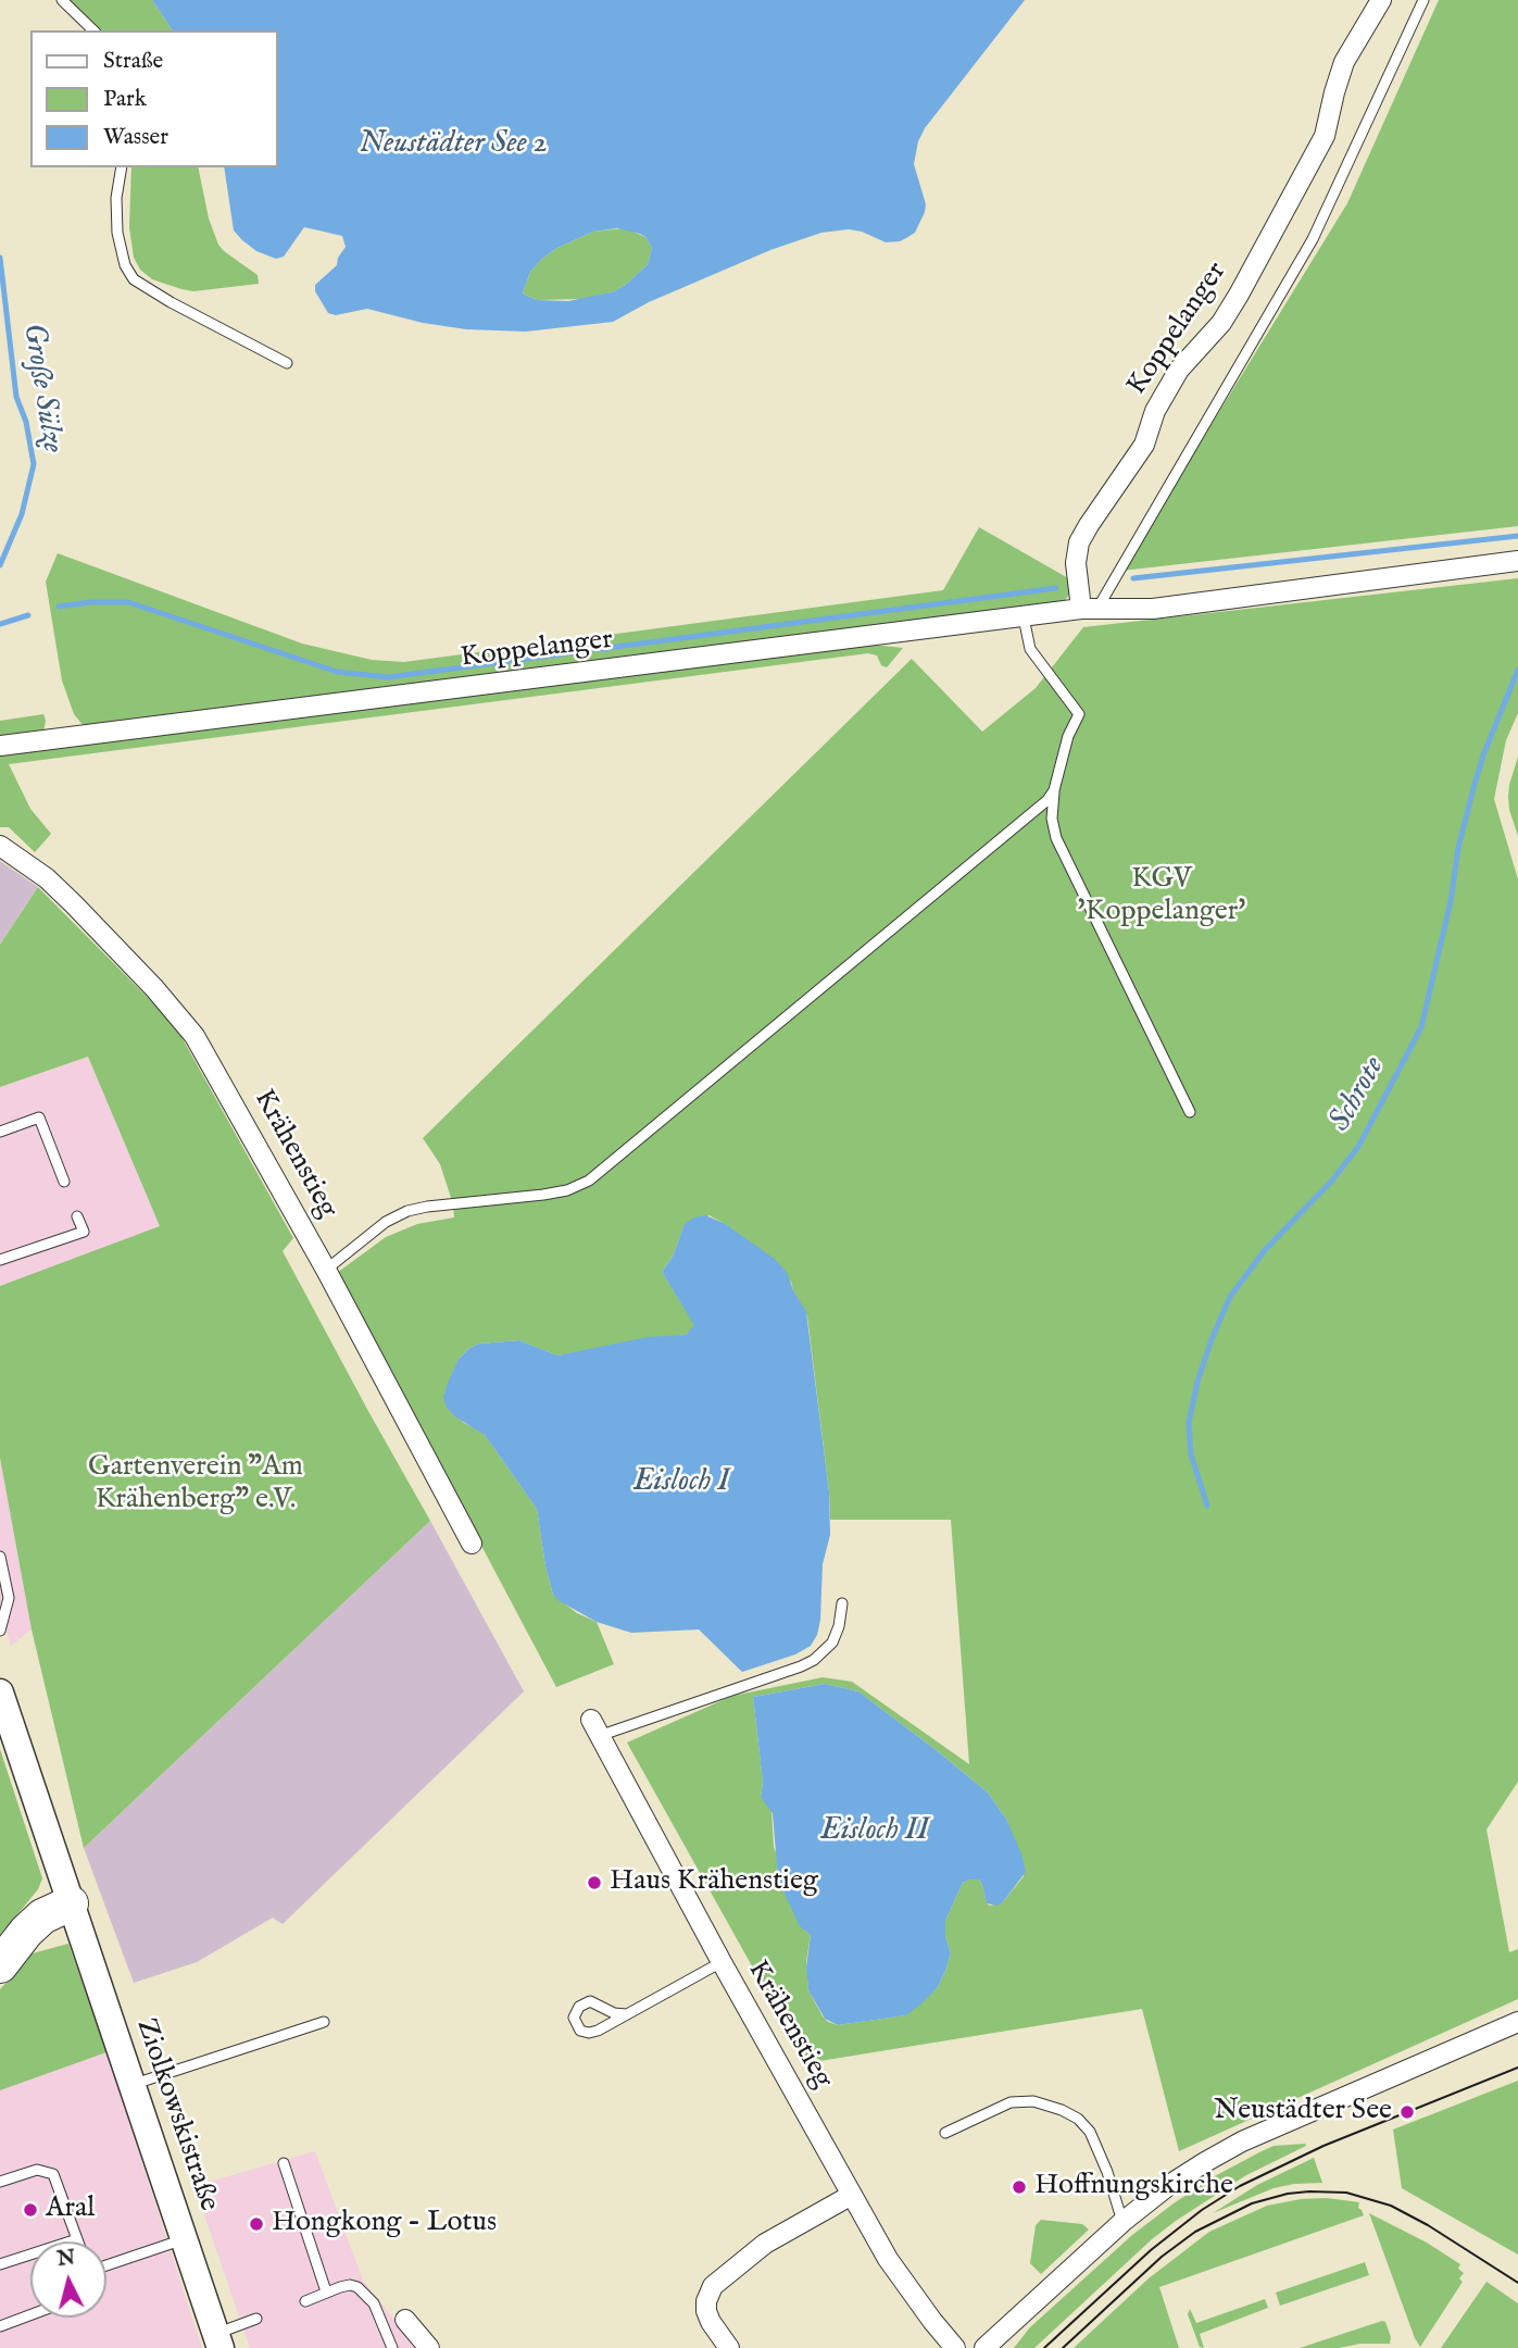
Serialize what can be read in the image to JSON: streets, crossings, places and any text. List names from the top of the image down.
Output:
{
  "streets": {
    "street": ["Koppelanger", "Krähenstieg", "Ziolkowskistraße"]
  },
  "water": [
    "Neustädter See 2",
    "Große Sülze",
    "Schrote",
    "Eisloch I",
    "Eisloch II"
  ],
  "parks": ["KGV 'Koppelanger'", "Gartenverein \"Am Krähenberg\" e.V."],
  "places": [
    "Haus Krähenstieg",
    "Neustädter See",
    "Hoffnungskirche",
    "Aral",
    "Hongkong - Lotus"
  ],
  "legend": ["Straße", "Park", "Wasser"],
  "north": "top"
}
